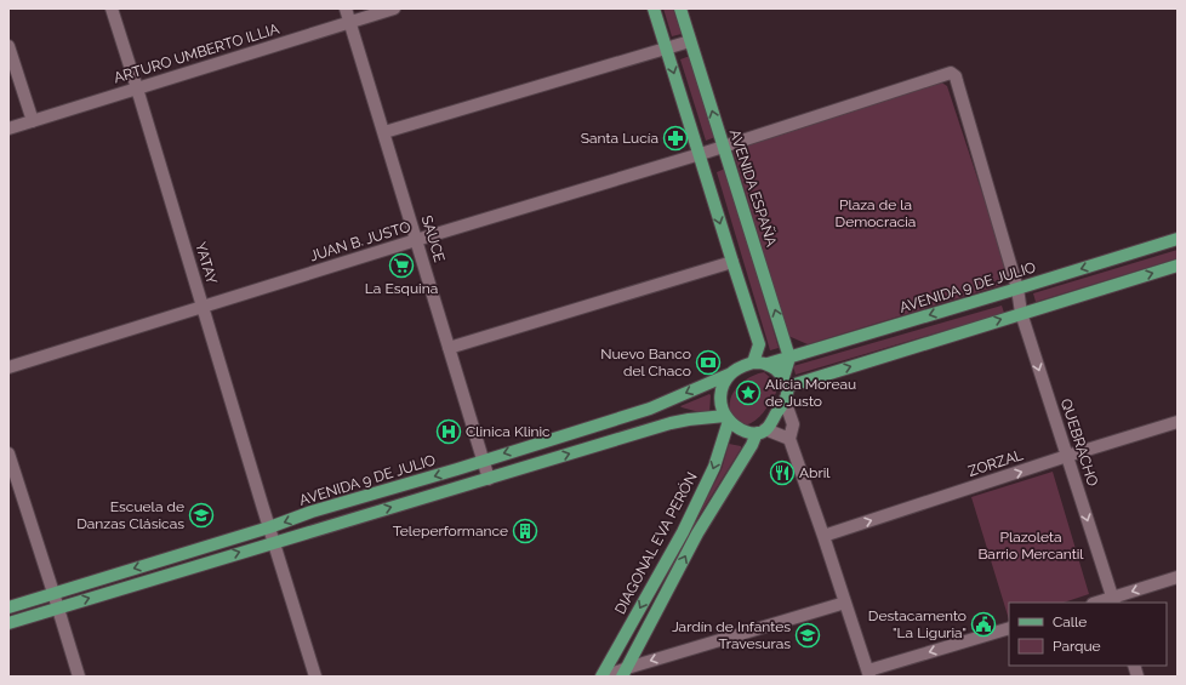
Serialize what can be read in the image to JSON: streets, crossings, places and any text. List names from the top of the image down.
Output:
{
  "streets": {
    "main road": ["AVENIDA ESPAÑA", "AVENIDA 9 DE JULIO", "DIAGONAL EVA PERÓN"],
    "street": [
      "ARTURO UMBERTO ILLIA",
      "SAUCE",
      "JUAN B. JUSTO",
      "YATAY",
      "QUEBRACHO",
      "ZORZAL"
    ]
  },
  "crossings": [
    ["ARTURO UMBERTO ILLIA", "SAUCE"],
    ["ARTURO UMBERTO ILLIA", "YATAY"],
    ["AVENIDA ESPAÑA", "JUAN B. JUSTO"],
    ["AVENIDA ESPAÑA", "AVENIDA 9 DE JULIO"],
    ["SAUCE", "JUAN B. JUSTO"],
    ["SAUCE", "AVENIDA 9 DE JULIO"],
    ["JUAN B. JUSTO", "YATAY"],
    ["JUAN B. JUSTO", "AVENIDA 9 DE JULIO"],
    ["JUAN B. JUSTO", "QUEBRACHO"],
    ["YATAY", "AVENIDA 9 DE JULIO"],
    ["AVENIDA 9 DE JULIO", "QUEBRACHO"],
    ["AVENIDA 9 DE JULIO", "DIAGONAL EVA PERÓN"],
    ["QUEBRACHO", "ZORZAL"]
  ],
  "one_way": ["QUEBRACHO", "ZORZAL"],
  "parks": ["Plaza de la Democracia", "Plazoleta Barrio Mercantil"],
  "places": {
    "pharmacy": ["Santa Lucía"],
    "supermarket": ["La Esquina"],
    "bank": ["Nuevo Banco del Chaco"],
    "place": ["Alicia Moreau de Justo"],
    "hospital": ["Clinica Klinic"],
    "restaurant": ["Abril"],
    "school or university": ["Escuela de Danzas Clásicas", "Jardín de Infantes Travesuras"],
    "building": ["Teleperformance"],
    "public building": ["Destacamento \"La Liguria\""]
  },
  "legend": ["Calle", "Parque"]
}
